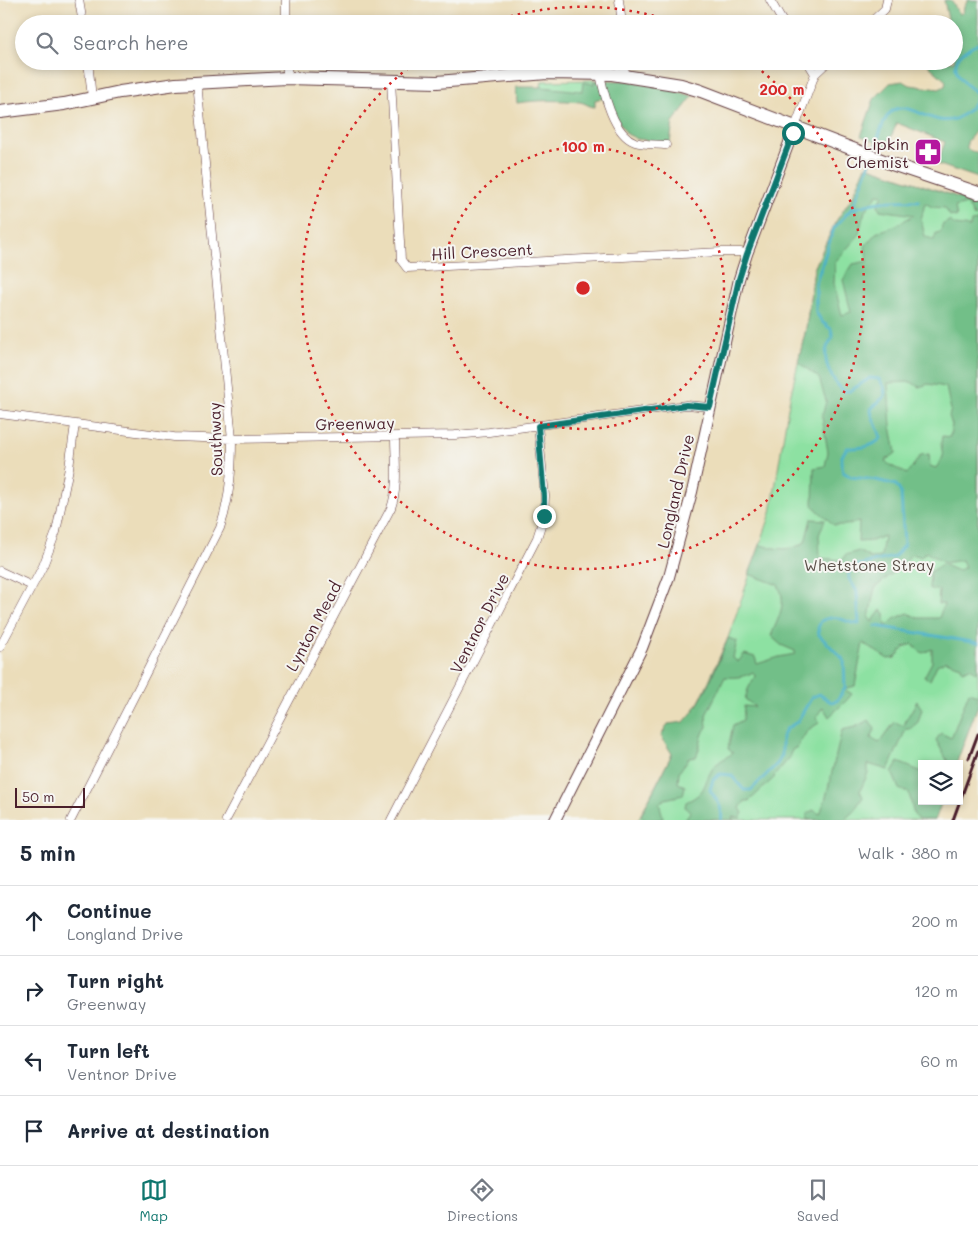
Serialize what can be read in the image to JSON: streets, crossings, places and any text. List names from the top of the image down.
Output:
{
  "streets": {
    "street": [
      "Hill Crescent",
      "Greenway",
      "Southway",
      "Longland Drive",
      "Ventnor Drive",
      "Lynton Mead"
    ]
  },
  "crossings": [
    ["Hill Crescent", "Longland Drive"],
    ["Greenway", "Southway"],
    ["Greenway", "Longland Drive"],
    ["Greenway", "Ventnor Drive"],
    ["Greenway", "Lynton Mead"]
  ],
  "parks": ["Whetstone Stray"],
  "places": {
    "pharmacy": ["Lipkin Chemist"]
  },
  "scale_bar": "50 m",
  "page": {
    "search": "Search here",
    "scale": "50 m",
    "heading": ["5 min", "Walk · 380 m"],
    "list": [
      ["Continue", "Longland Drive", "200 m"],
      ["Turn right", "Greenway", "120 m"],
      ["Turn left", "Ventnor Drive", "60 m"],
      "Arrive at destination"
    ],
    "nav": ["Map", "Directions", "Saved"]
  },
  "rings": ["200 m", "100 m"]
}
